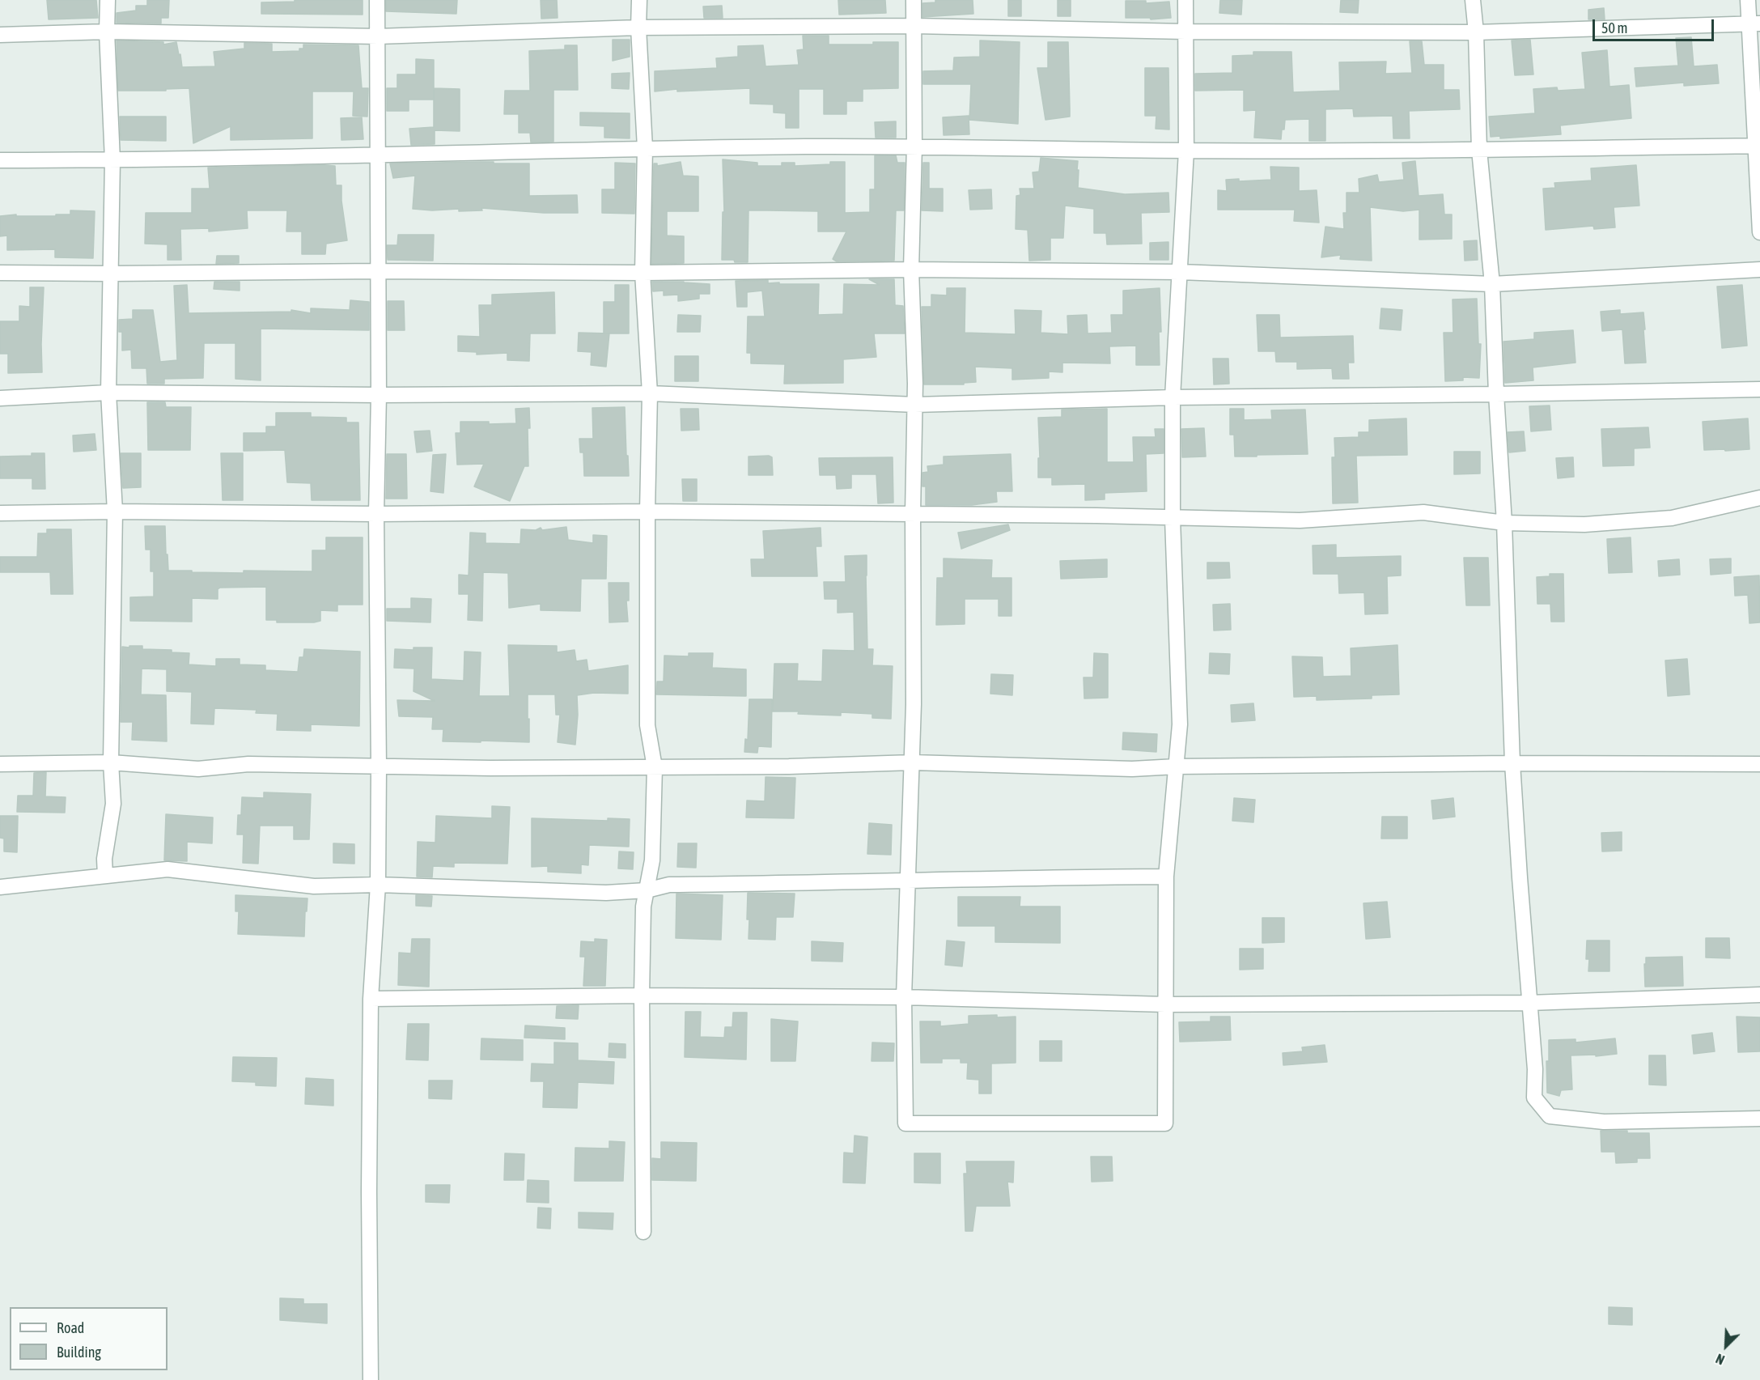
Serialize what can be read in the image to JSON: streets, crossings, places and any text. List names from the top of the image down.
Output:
{
  "legend": ["Road", "Building"],
  "scale_bar": "50 m",
  "north": "bottom left"
}
